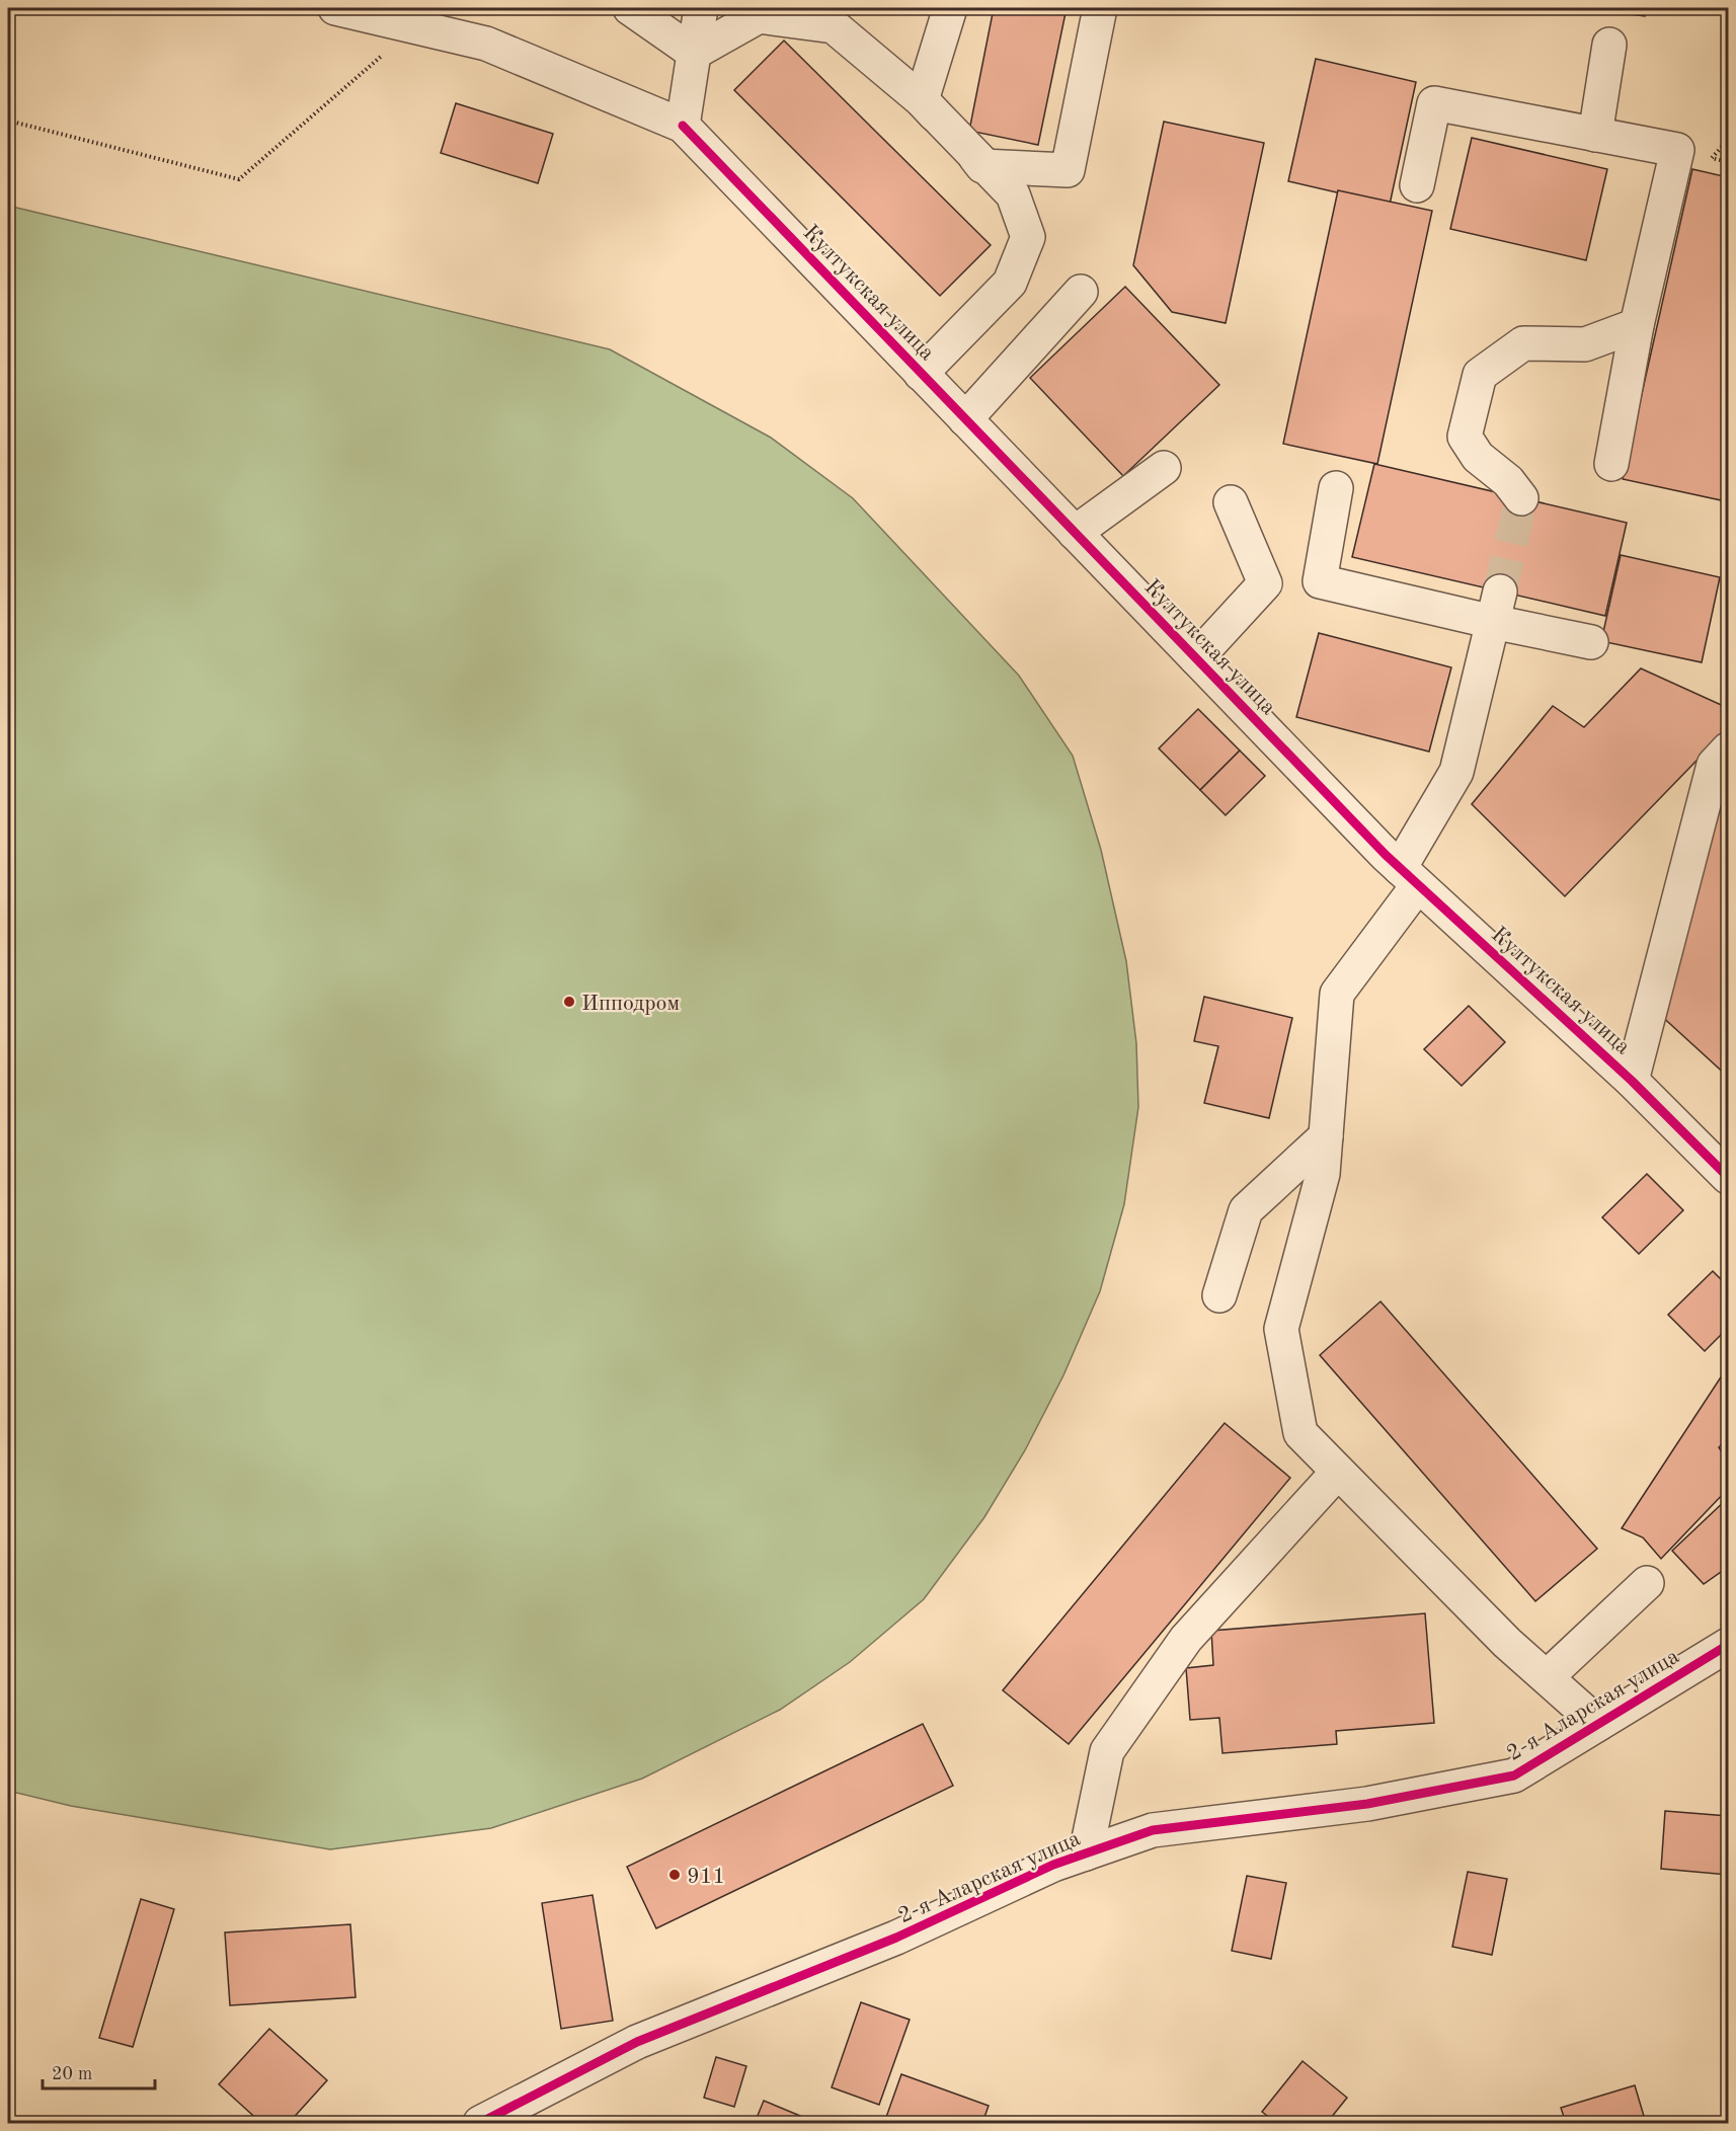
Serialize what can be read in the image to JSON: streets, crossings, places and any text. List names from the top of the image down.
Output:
{
  "streets": {
    "street": ["Култукская улица", "2-я Аларская улица"]
  },
  "places": ["Ипподром", "911"],
  "scale_bar": "20 m"
}
